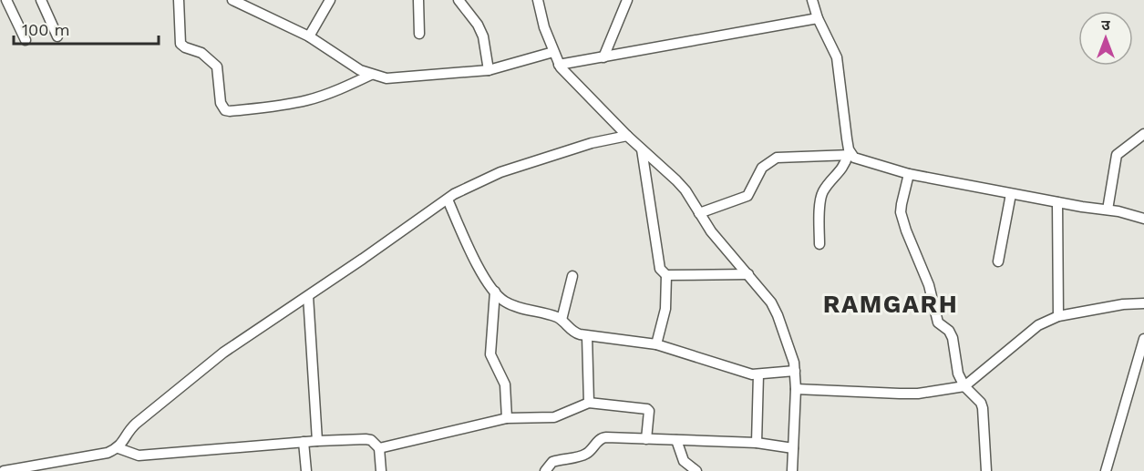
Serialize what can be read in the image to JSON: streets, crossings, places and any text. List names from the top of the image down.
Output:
{
  "districts": ["RAMGARH"],
  "scale_bar": "100 m",
  "north": "top"
}
